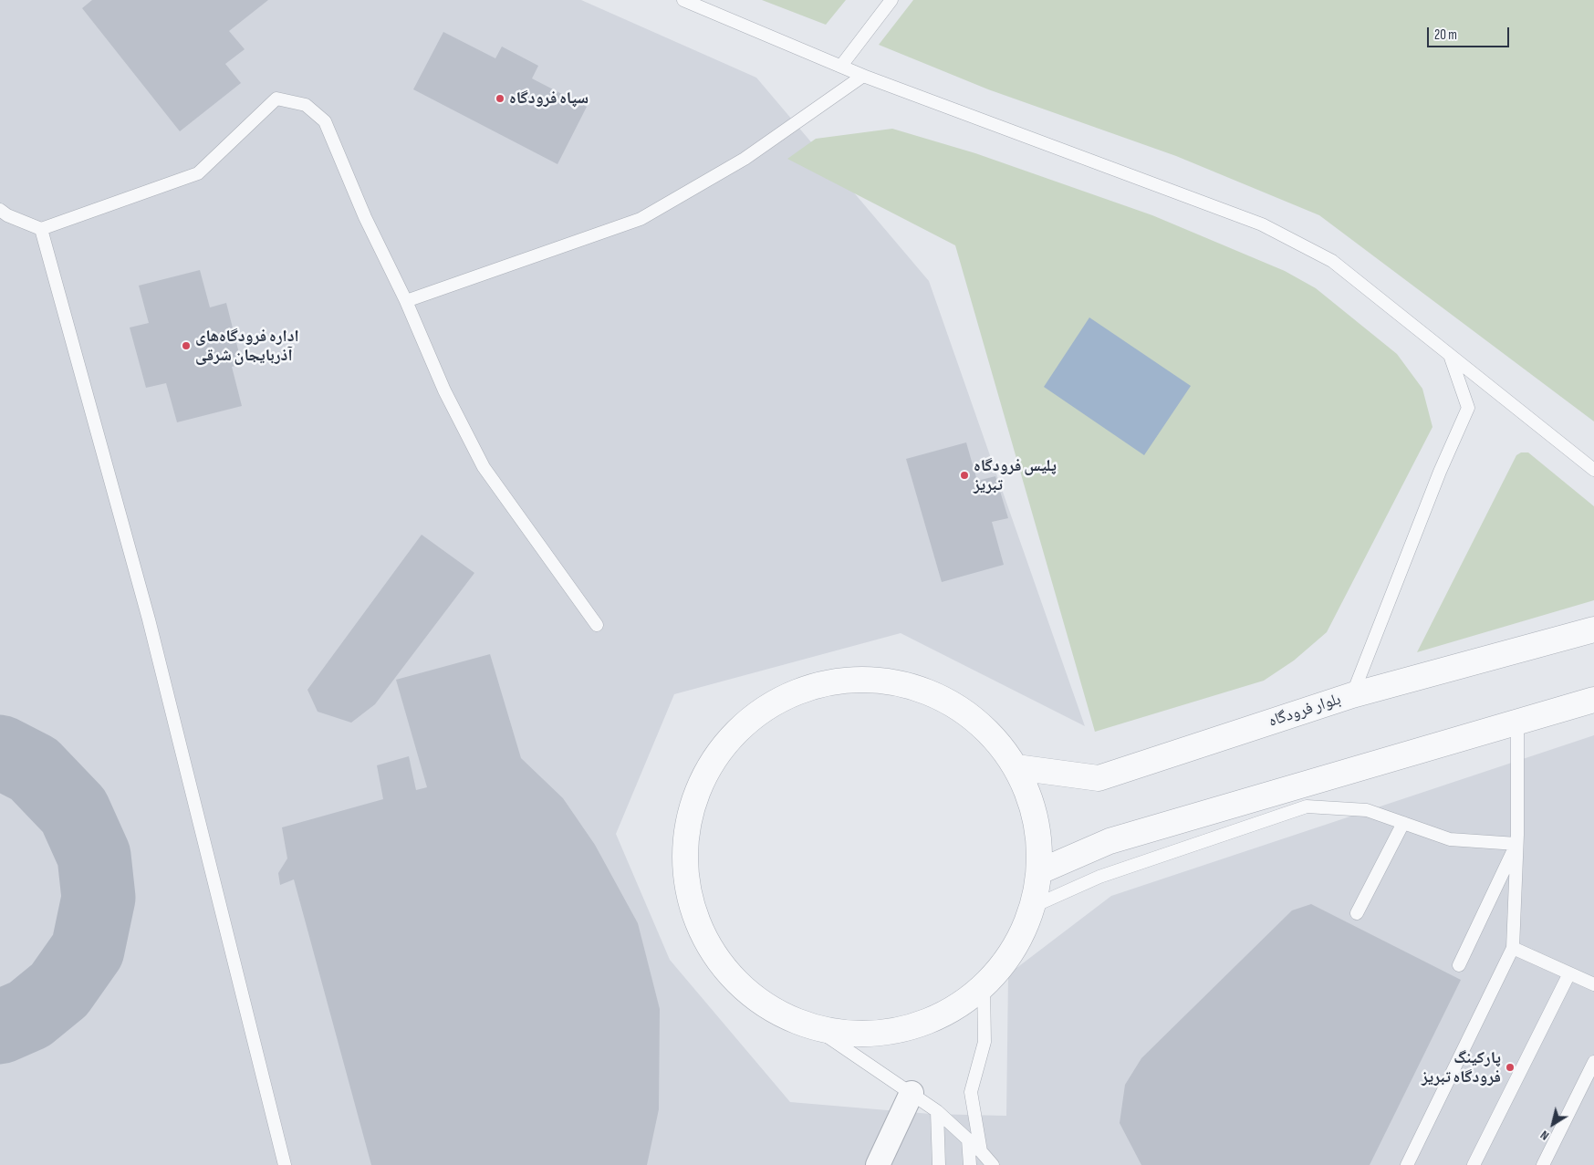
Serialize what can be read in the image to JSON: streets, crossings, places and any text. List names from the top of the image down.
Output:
{
  "streets": {
    "street": ["بلوار فرودگاه"]
  },
  "places": [
    "سپاه فرودگاه",
    "اداره فرودگاه‌های آذربایجان شرقی",
    "پلیس فرودگاه تبریز",
    "پارکینگ فرودگاه تبریز"
  ],
  "scale_bar": "20 m",
  "north": "bottom left"
}
